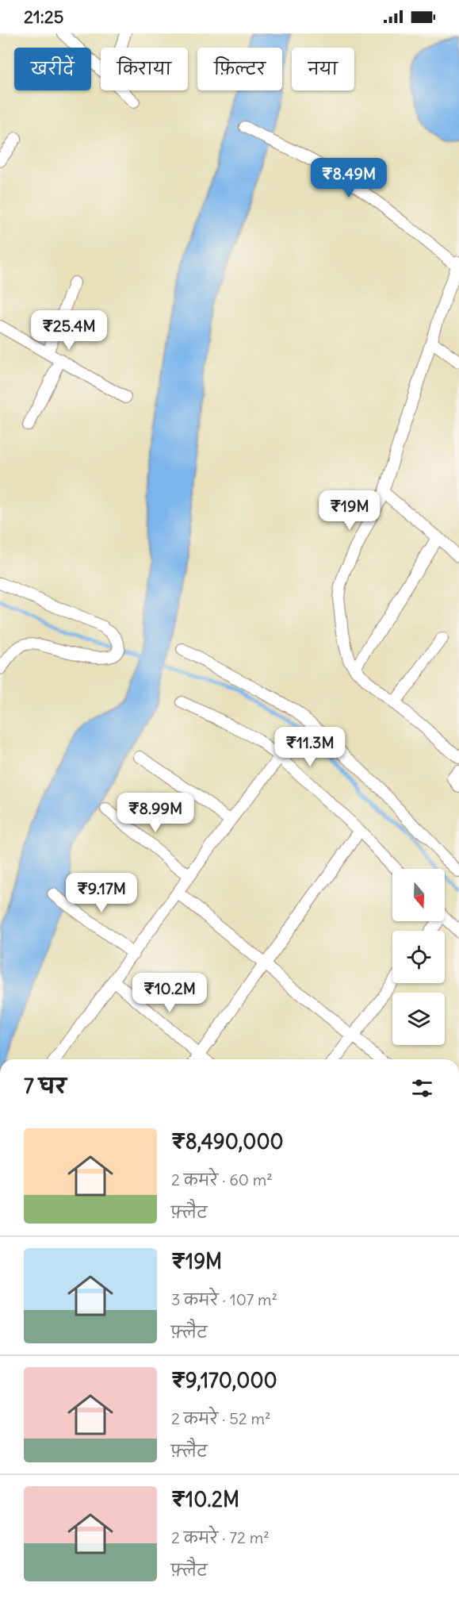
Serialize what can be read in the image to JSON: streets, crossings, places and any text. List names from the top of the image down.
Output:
{
  "north": "bottom",
  "page": {
    "status": "21:25",
    "chip": [
      "खरीदें",
      "किराया",
      "फ़िल्टर",
      "नया"
    ],
    "price": [
      "₹8.49M",
      "₹25.4M",
      "₹19M",
      "₹11.3M",
      "₹8.99M",
      "₹9.17M",
      "₹10.2M"
    ],
    "heading": "7 घर",
    "list": [
      {
        "name": "₹8,490,000",
        "note": "2 कमरे · 60 m² · फ़्लैट"
      },
      {
        "name": "₹19M",
        "note": "3 कमरे · 107 m² · फ़्लैट"
      },
      {
        "name": "₹9,170,000",
        "note": "2 कमरे · 52 m² · फ़्लैट"
      },
      {
        "name": "₹10.2M",
        "note": "2 कमरे · 72 m² · फ़्लैट"
      }
    ]
  }
}
